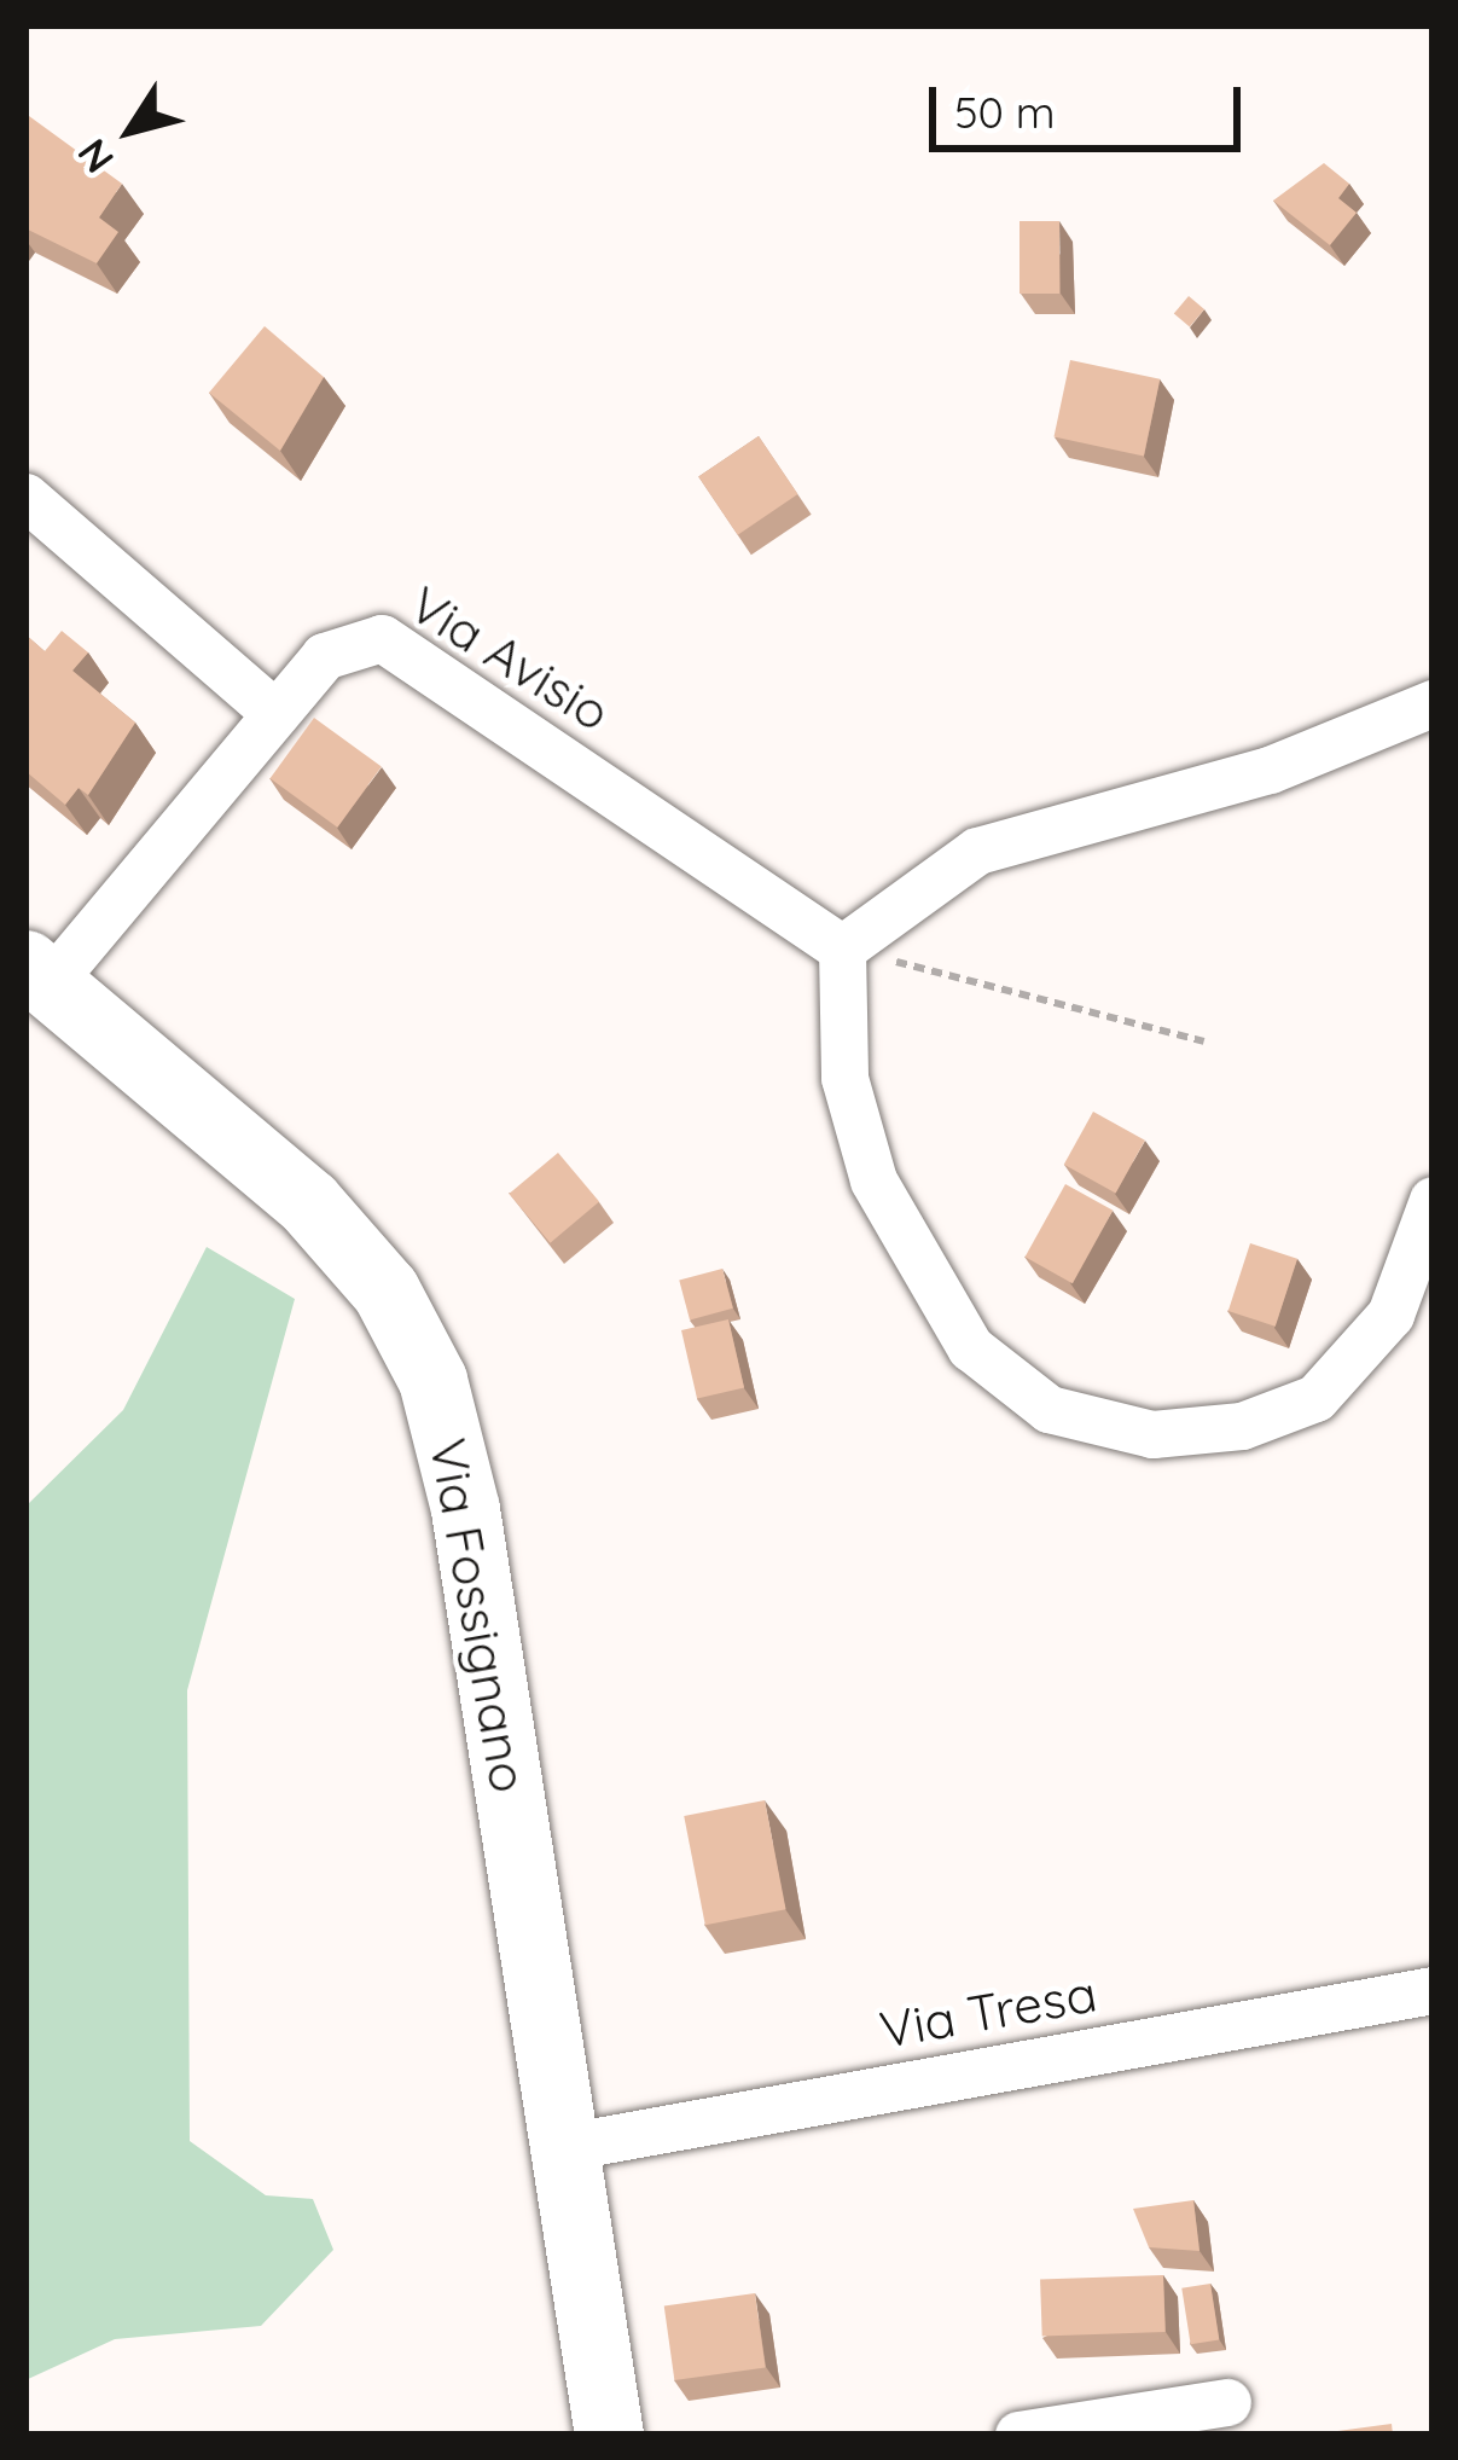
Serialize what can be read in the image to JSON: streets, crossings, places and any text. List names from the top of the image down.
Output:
{
  "streets": {
    "street": ["Via Avisio", "Via Fossignano", "Via Tresa"]
  },
  "crossings": [
    ["Via Avisio", "Via Fossignano"],
    ["Via Fossignano", "Via Tresa"]
  ],
  "scale_bar": "50 m",
  "north": "bottom left"
}
